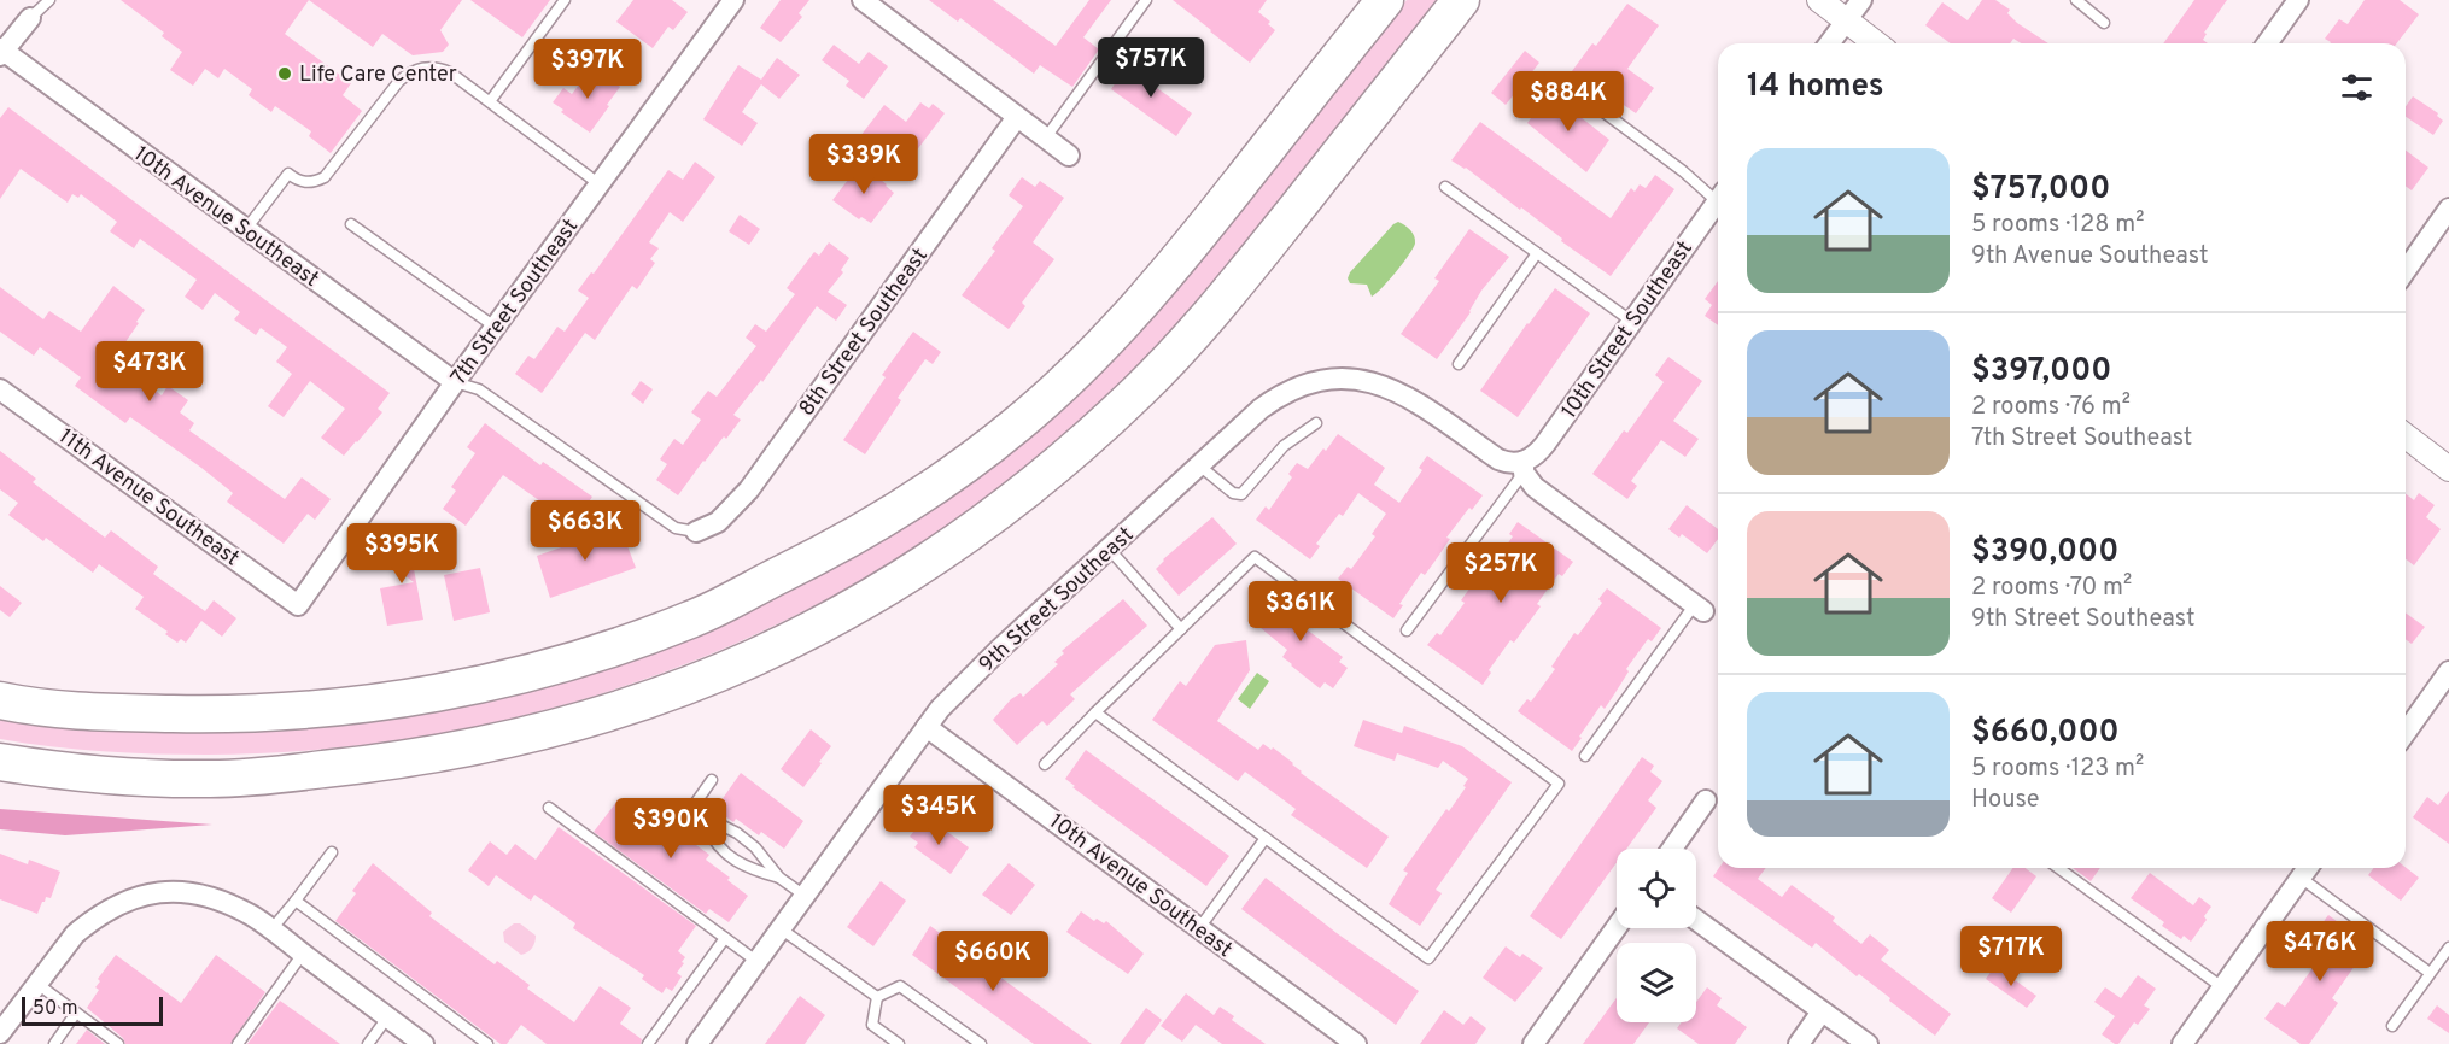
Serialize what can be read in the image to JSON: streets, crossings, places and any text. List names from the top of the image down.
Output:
{
  "streets": {
    "street": [
      "10th Avenue Southeast",
      "7th Street Southeast",
      "10th Street Southeast",
      "8th Street Southeast",
      "11th Avenue Southeast",
      "9th Street Southeast"
    ]
  },
  "crossings": [
    ["10th Avenue Southeast", "7th Street Southeast"],
    ["10th Avenue Southeast", "9th Street Southeast"],
    ["7th Street Southeast", "11th Avenue Southeast"],
    ["10th Street Southeast", "9th Street Southeast"]
  ],
  "places": ["Life Care Center"],
  "scale_bar": "50 m",
  "page": {
    "price": [
      "$757K",
      "$397K",
      "$884K",
      "$339K",
      "$473K",
      "$663K",
      "$395K",
      "$257K",
      "$361K",
      "$345K",
      "$390K",
      "$476K",
      "$717K",
      "$660K"
    ],
    "heading": "14 homes",
    "list": [
      {
        "name": "$757,000",
        "note": "5 rooms · 128 m² · 9th Avenue Southeast"
      },
      {
        "name": "$397,000",
        "note": "2 rooms · 76 m² · 7th Street Southeast"
      },
      {
        "name": "$390,000",
        "note": "2 rooms · 70 m² · 9th Street Southeast"
      },
      {
        "name": "$660,000",
        "note": "5 rooms · 123 m² · House"
      }
    ],
    "scale": "50 m"
  }
}
